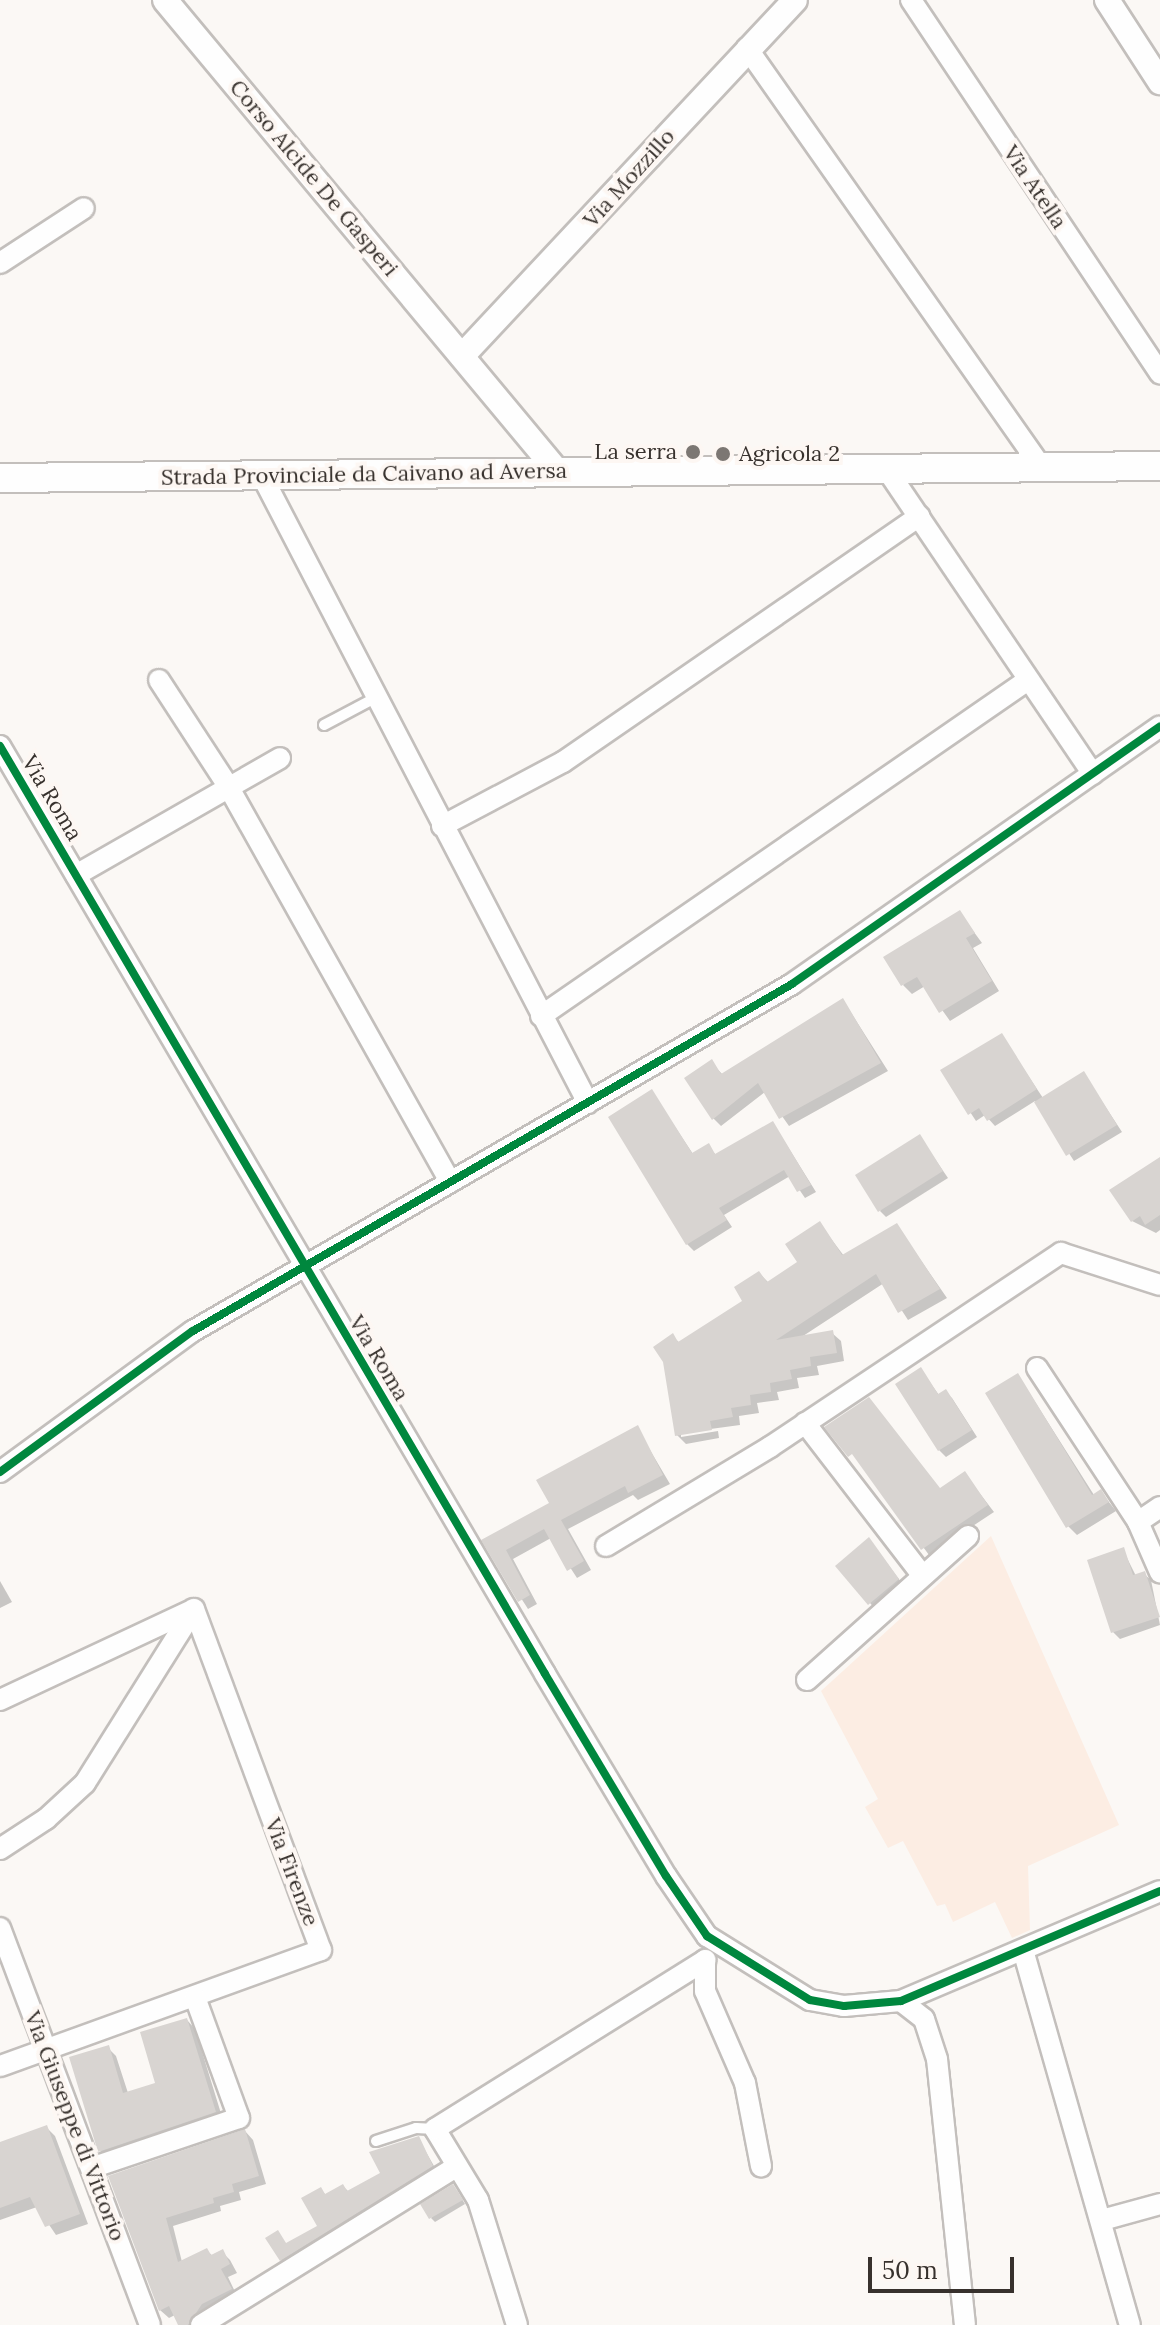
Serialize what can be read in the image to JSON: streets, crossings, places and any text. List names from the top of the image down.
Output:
{
  "streets": {
    "main road": ["Strada Provinciale da Caivano ad Aversa"],
    "street": [
      "Corso Alcide De Gasperi",
      "Via Mozzillo",
      "Via Atella",
      "Via Roma",
      "Via Firenze",
      "Via Giuseppe di Vittorio"
    ]
  },
  "crossings": [
    ["Corso Alcide De Gasperi", "Via Mozzillo"],
    ["Corso Alcide De Gasperi", "Strada Provinciale da Caivano ad Aversa"],
    ["Via Firenze", "Via Giuseppe di Vittorio"]
  ],
  "places": ["La serra", "Agricola 2"],
  "scale_bar": "50 m"
}
